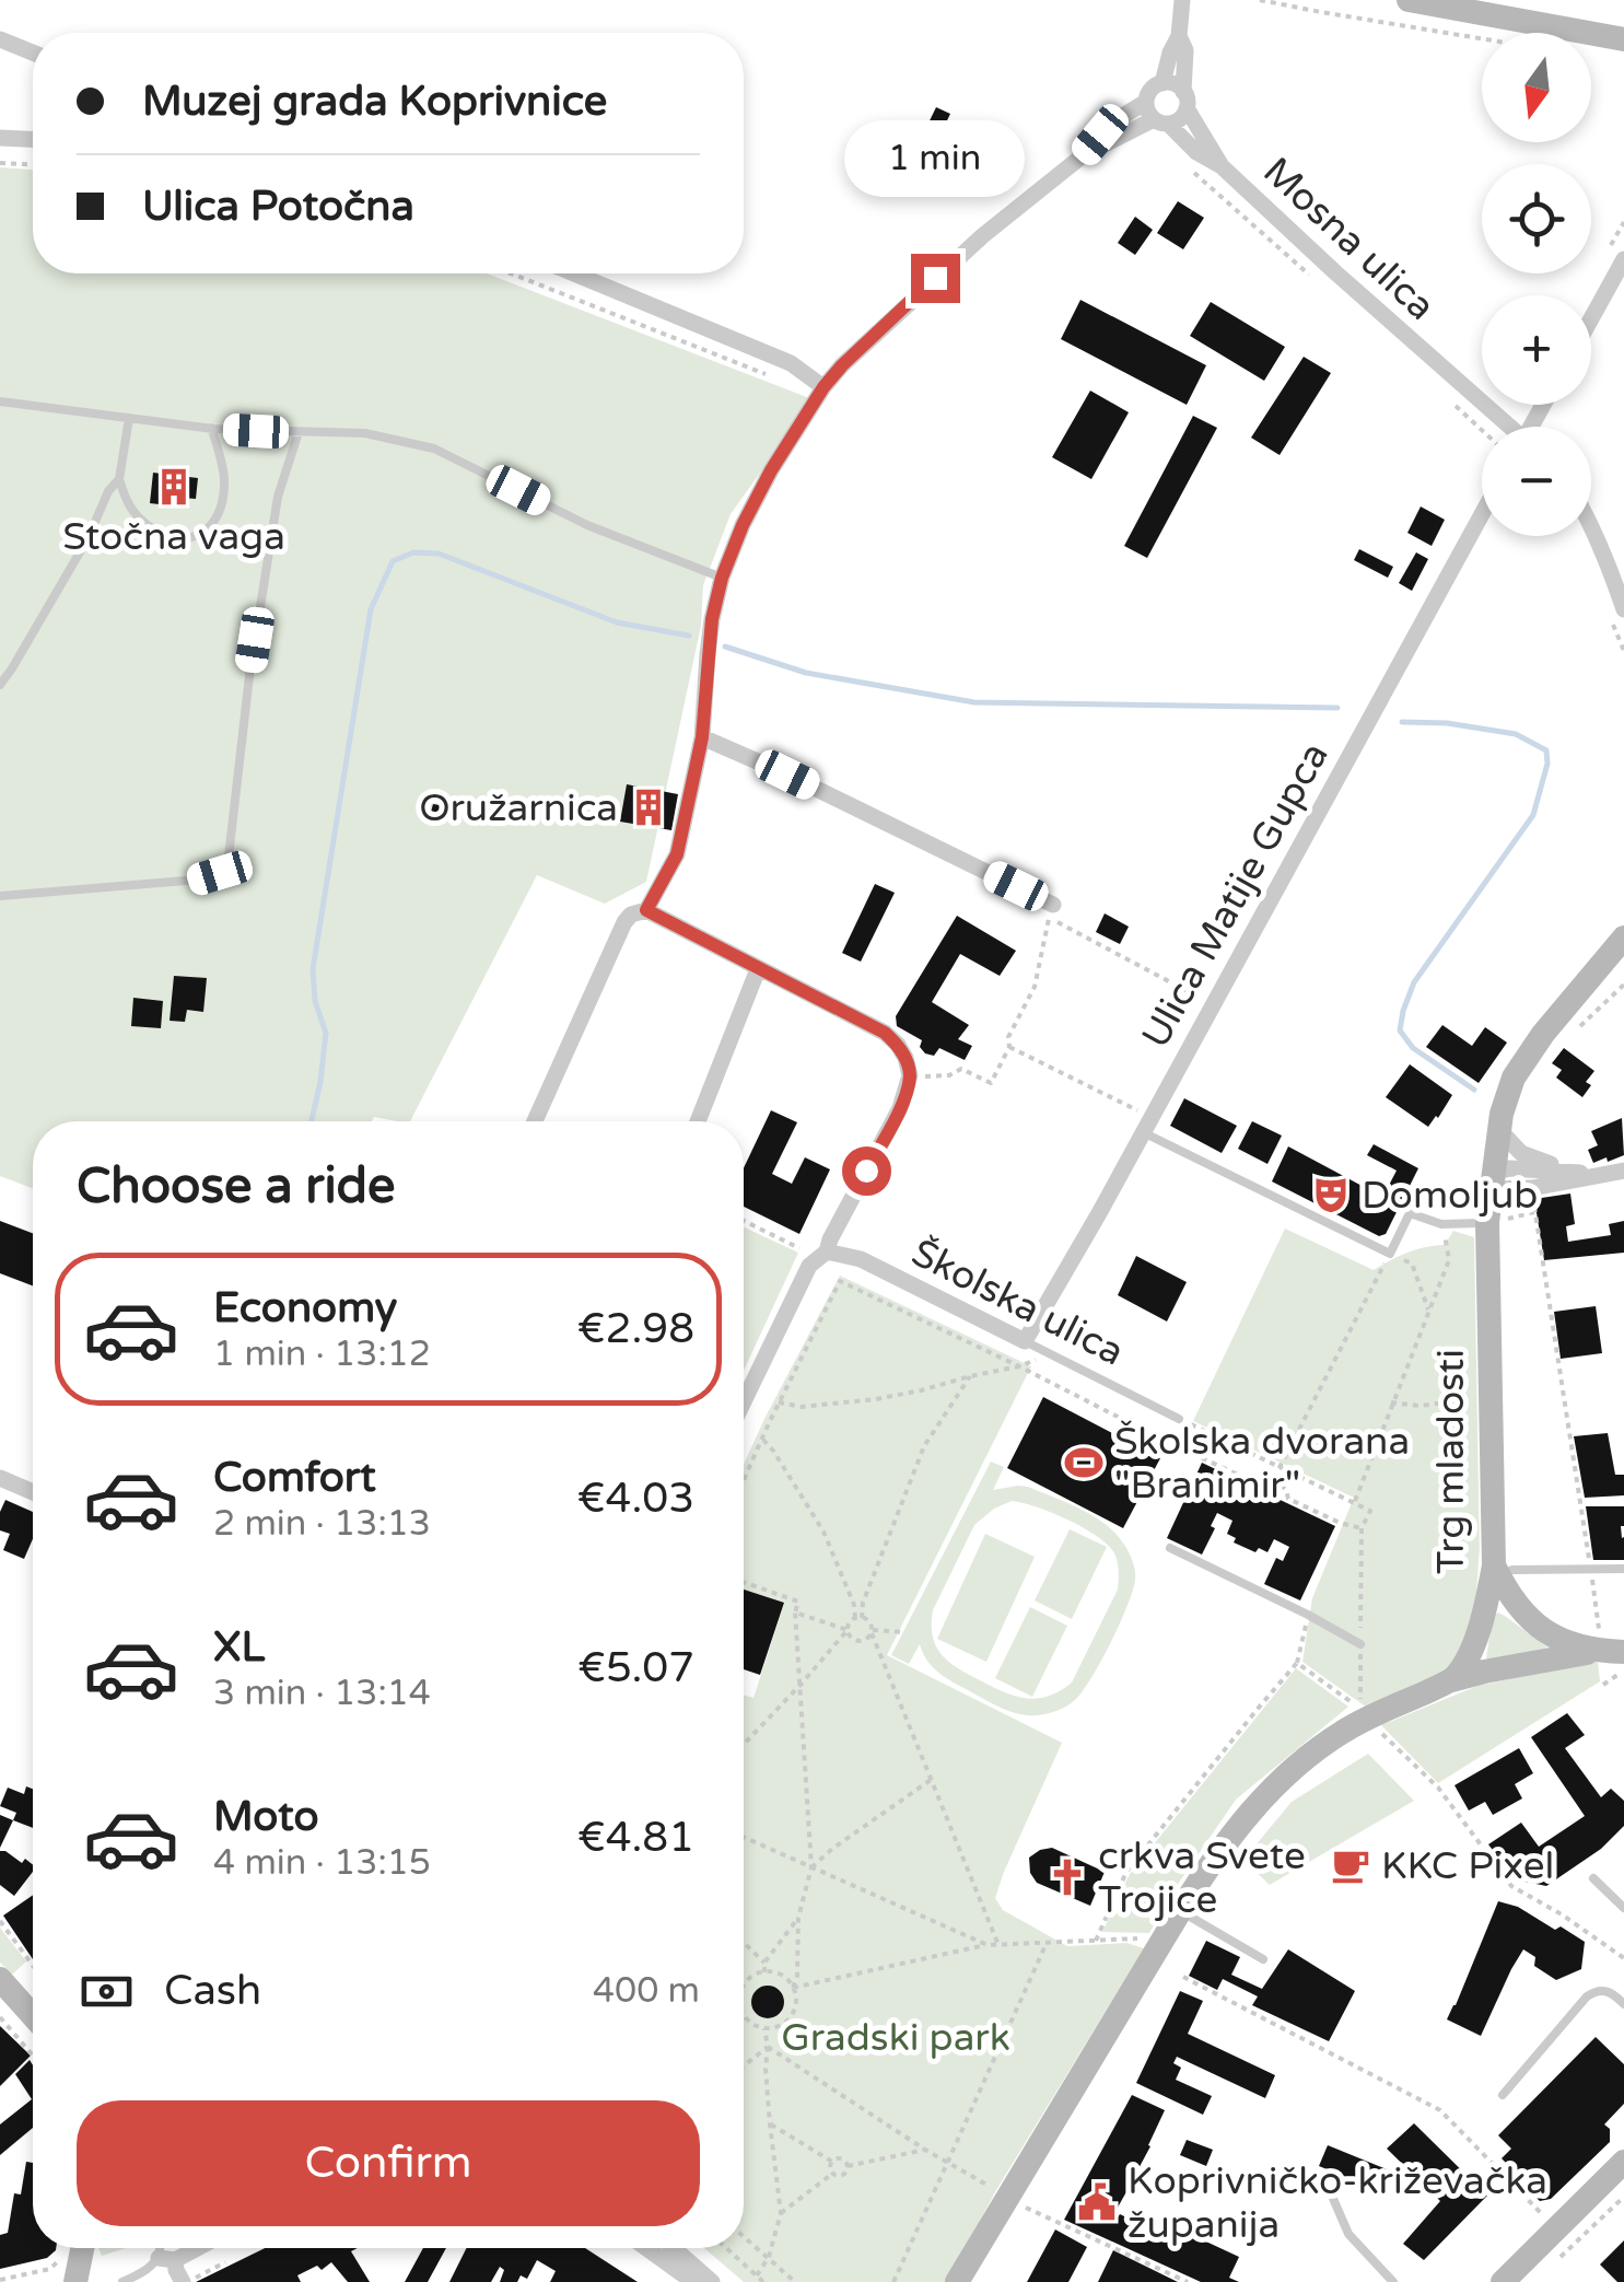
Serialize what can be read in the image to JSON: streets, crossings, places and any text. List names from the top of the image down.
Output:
{
  "streets": {
    "main road": ["Trg mladosti"],
    "street": ["Mosna ulica", "Ulica Matije Gupca", "Školska ulica"]
  },
  "crossings": [
    ["Ulica Matije Gupca", "Školska ulica"]
  ],
  "parks": ["Gradski park"],
  "places": {
    "building": ["Stočna vaga", "Oružarnica"],
    "theatre": ["Domoljub"],
    "sports": ["Školska dvorana \"Branimir\""],
    "cafe": ["KKC Pixel"],
    "church": ["crkva Svete Trojice"],
    "public building": ["Koprivničko-križevačka županija"]
  },
  "north": "bottom",
  "page": {
    "map_buttons": ["+", "−"],
    "banner": ["Muzej grada Koprivnice", "Ulica Potočna"],
    "bubble": "1 min",
    "heading": "Choose a ride",
    "list": [
      {
        "name": "Economy",
        "note": "1 min · 13:12",
        "value": "€2.98"
      },
      {
        "name": "Comfort",
        "note": "2 min · 13:13",
        "value": "€4.03"
      },
      {
        "name": "XL",
        "note": "3 min · 13:14",
        "value": "€5.07"
      },
      {
        "name": "Moto",
        "note": "4 min · 13:15",
        "value": "€4.81"
      }
    ],
    "pay": ["Cash", "400 m"],
    "buttons": "Confirm"
  }
}
